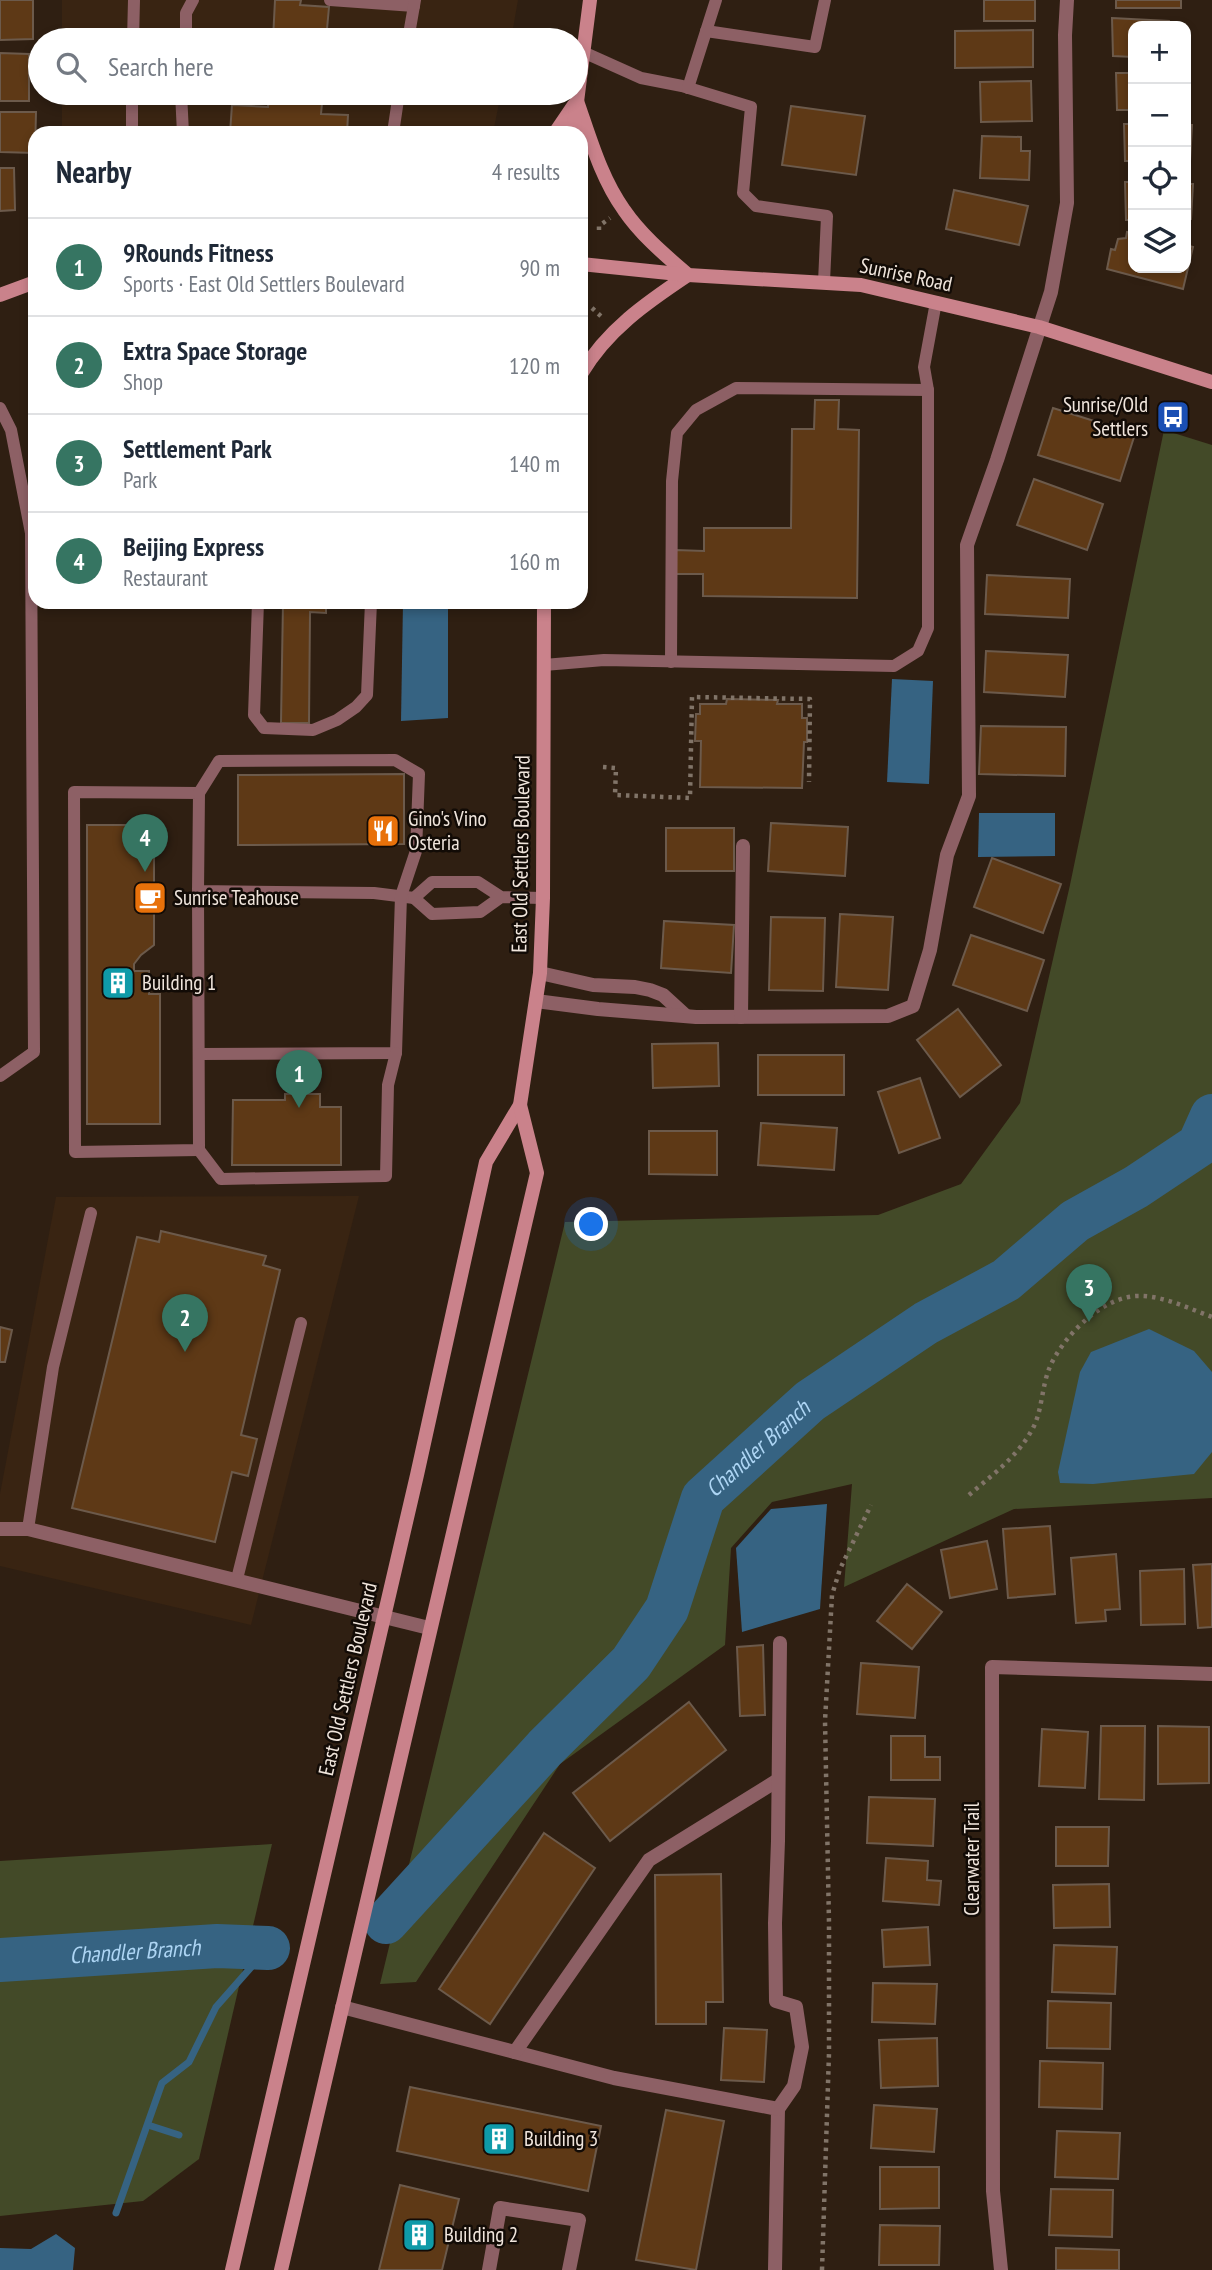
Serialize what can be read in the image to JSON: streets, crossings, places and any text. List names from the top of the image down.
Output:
{
  "streets": {
    "main road": ["Sunrise Road", "East Old Settlers Boulevard"],
    "street": ["Clearwater Trail"]
  },
  "water": ["Chandler Branch"],
  "places": {
    "bus stop": ["Sunrise/Old Settlers"],
    "restaurant": ["Gino's Vino Osteria"],
    "cafe": ["Sunrise Teahouse"],
    "building": ["Building 1", "Building 3", "Building 2"]
  },
  "page": {
    "map_buttons": ["+", "−"],
    "search": "Search here",
    "heading": ["Nearby", "4 results"],
    "list": [
      {
        "mark": "1",
        "name": "9Rounds Fitness",
        "note": "Sports · East Old Settlers Boulevard",
        "value": "90 m"
      },
      {
        "mark": "2",
        "name": "Extra Space Storage",
        "note": "Shop",
        "value": "120 m"
      },
      {
        "mark": "3",
        "name": "Settlement Park",
        "note": "Park",
        "value": "140 m"
      },
      {
        "mark": "4",
        "name": "Beijing Express",
        "note": "Restaurant",
        "value": "160 m"
      }
    ],
    "pins": [
      "4",
      "1",
      "3",
      "2"
    ]
  }
}
